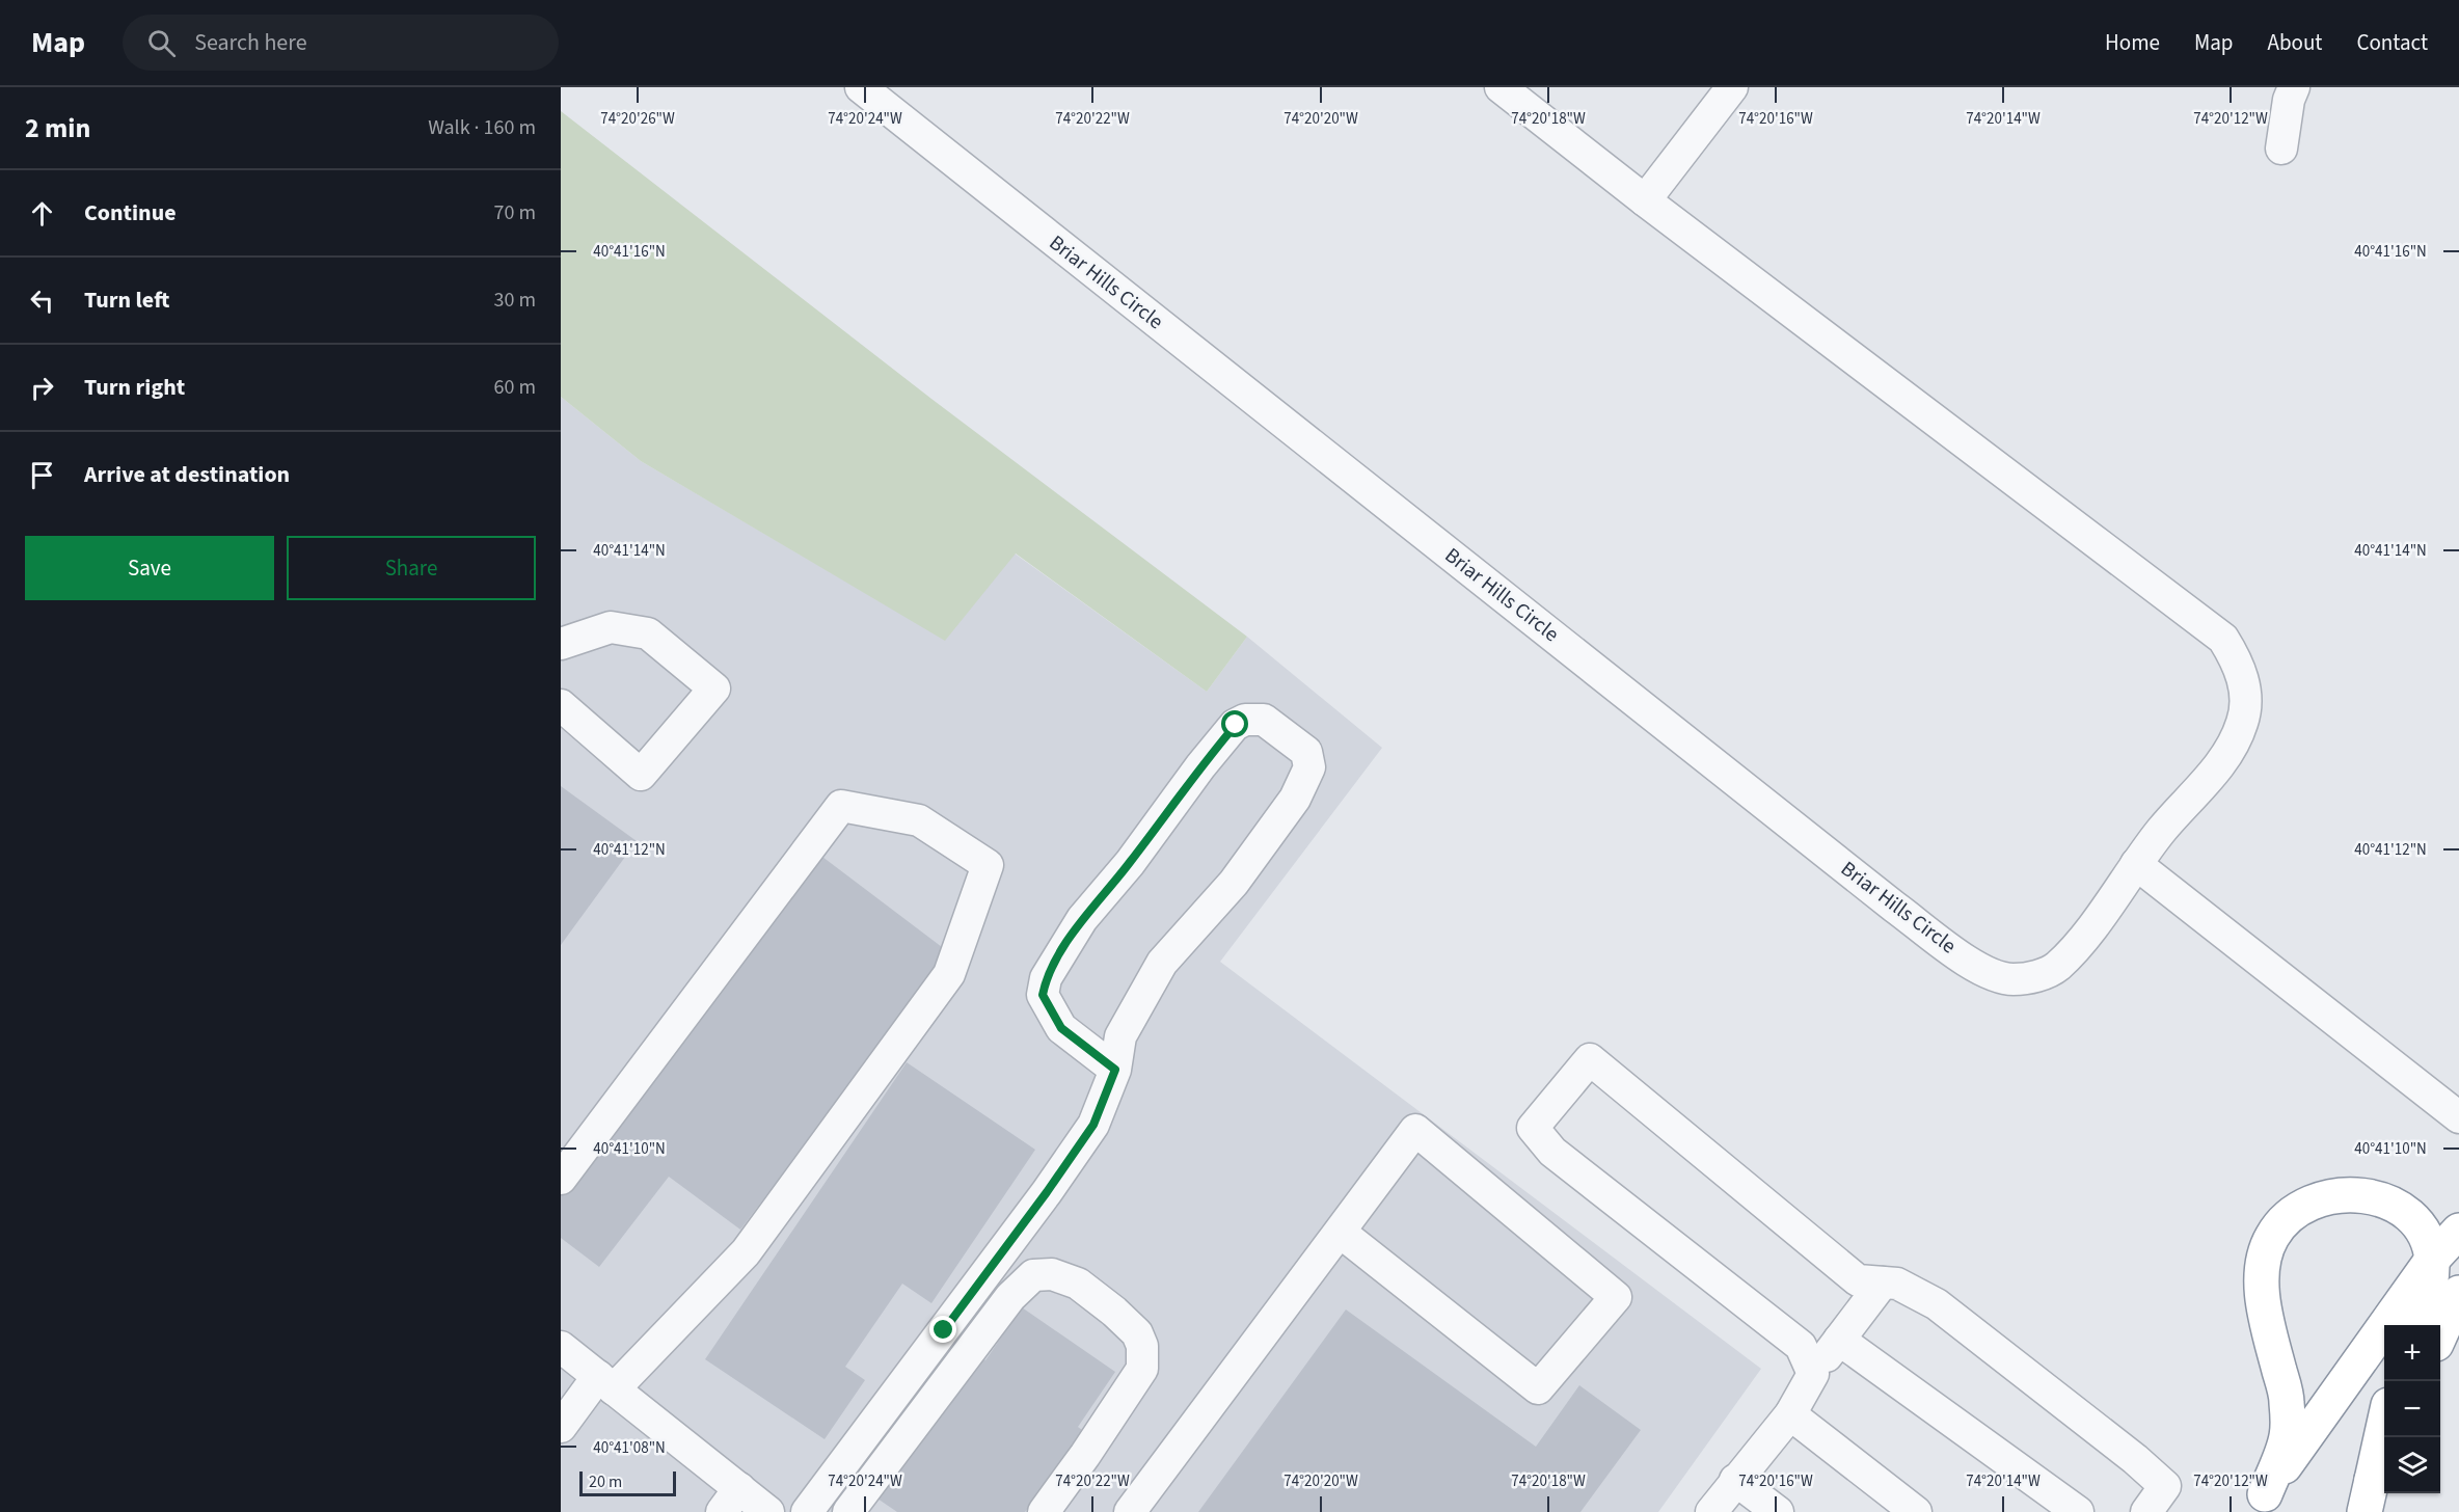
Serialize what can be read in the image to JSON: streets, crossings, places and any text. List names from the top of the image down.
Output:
{
  "streets": {
    "street": ["Briar Hills Circle"]
  },
  "scale_bar": "20 m",
  "page": {
    "header": "Map",
    "search": "Search here",
    "nav": [
      "Home",
      "Map",
      "About",
      "Contact"
    ],
    "heading": ["2 min", "Walk · 160 m"],
    "list": [
      ["Continue", "70 m"],
      ["Turn left", "30 m"],
      ["Turn right", "60 m"],
      "Arrive at destination"
    ],
    "buttons": ["Save", "Share"],
    "map_buttons": ["+", "−"],
    "scale": "20 m"
  },
  "coordinates": [
    "74°20'26\"W",
    "74°20'24\"W",
    "74°20'22\"W",
    "74°20'20\"W",
    "74°20'18\"W",
    "74°20'16\"W",
    "74°20'14\"W",
    "74°20'12\"W",
    "40°41'16\"N",
    "40°41'14\"N",
    "40°41'12\"N",
    "40°41'10\"N",
    "40°41'08\"N"
  ]
}
